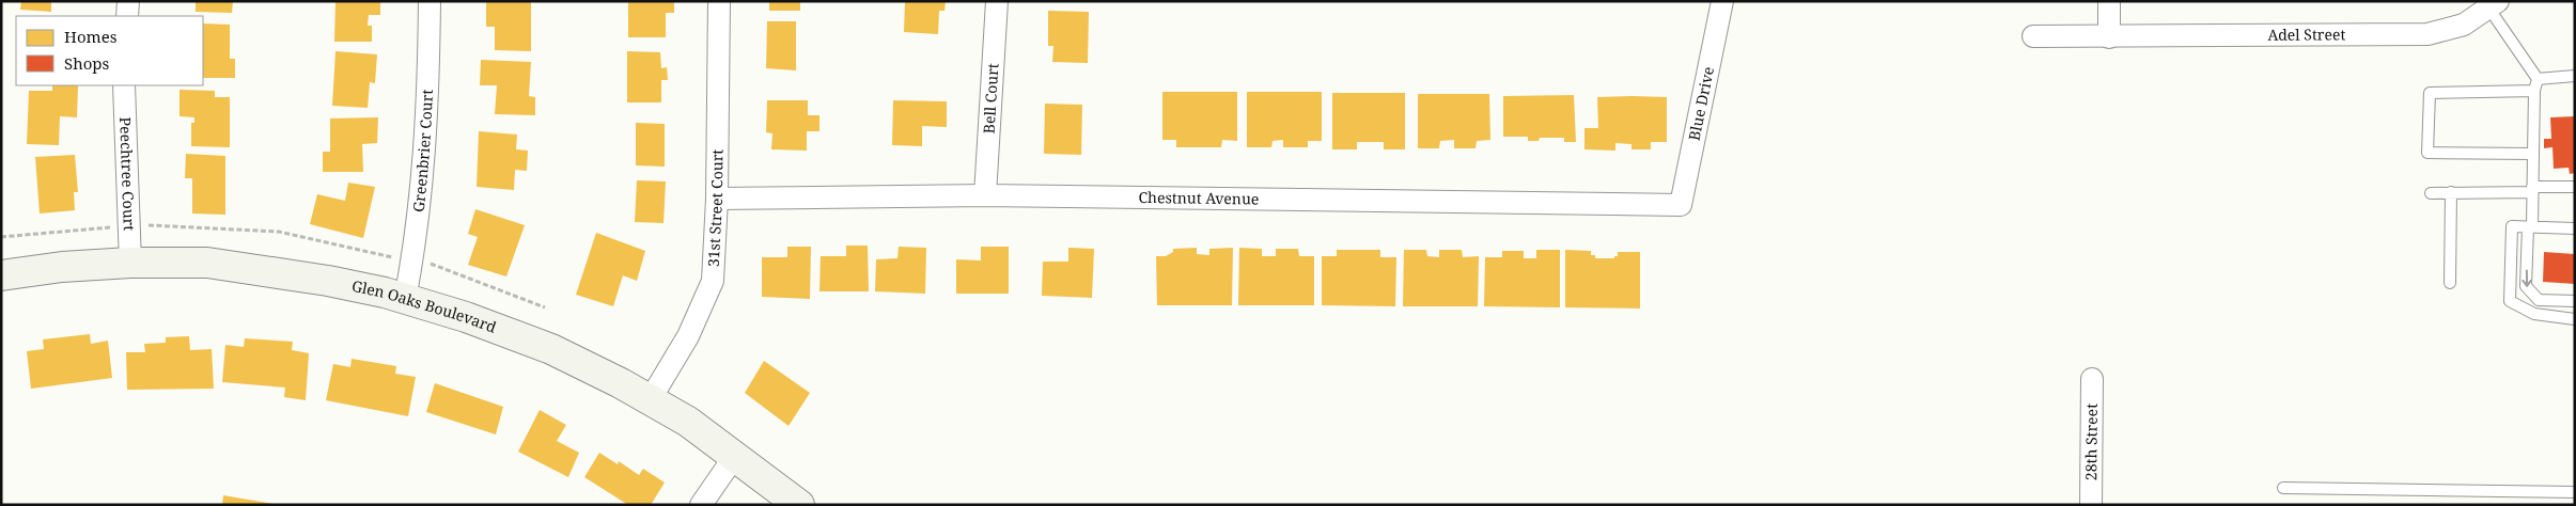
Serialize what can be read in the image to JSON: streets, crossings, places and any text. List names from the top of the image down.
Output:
{
  "streets": {
    "main road": ["Glen Oaks Boulevard"],
    "street": [
      "Adel Street",
      "Bell Court",
      "Blue Drive",
      "Greenbrier Court",
      "Peechtree Court",
      "Chestnut Avenue",
      "31st Street Court",
      "28th Street"
    ]
  },
  "crossings": [
    ["Bell Court", "Chestnut Avenue"],
    ["Blue Drive", "Chestnut Avenue"],
    ["Greenbrier Court", "Glen Oaks Boulevard"],
    ["Peechtree Court", "Glen Oaks Boulevard"],
    ["Chestnut Avenue", "31st Street Court"],
    ["31st Street Court", "Glen Oaks Boulevard"]
  ],
  "legend": ["Homes", "Shops"]
}
